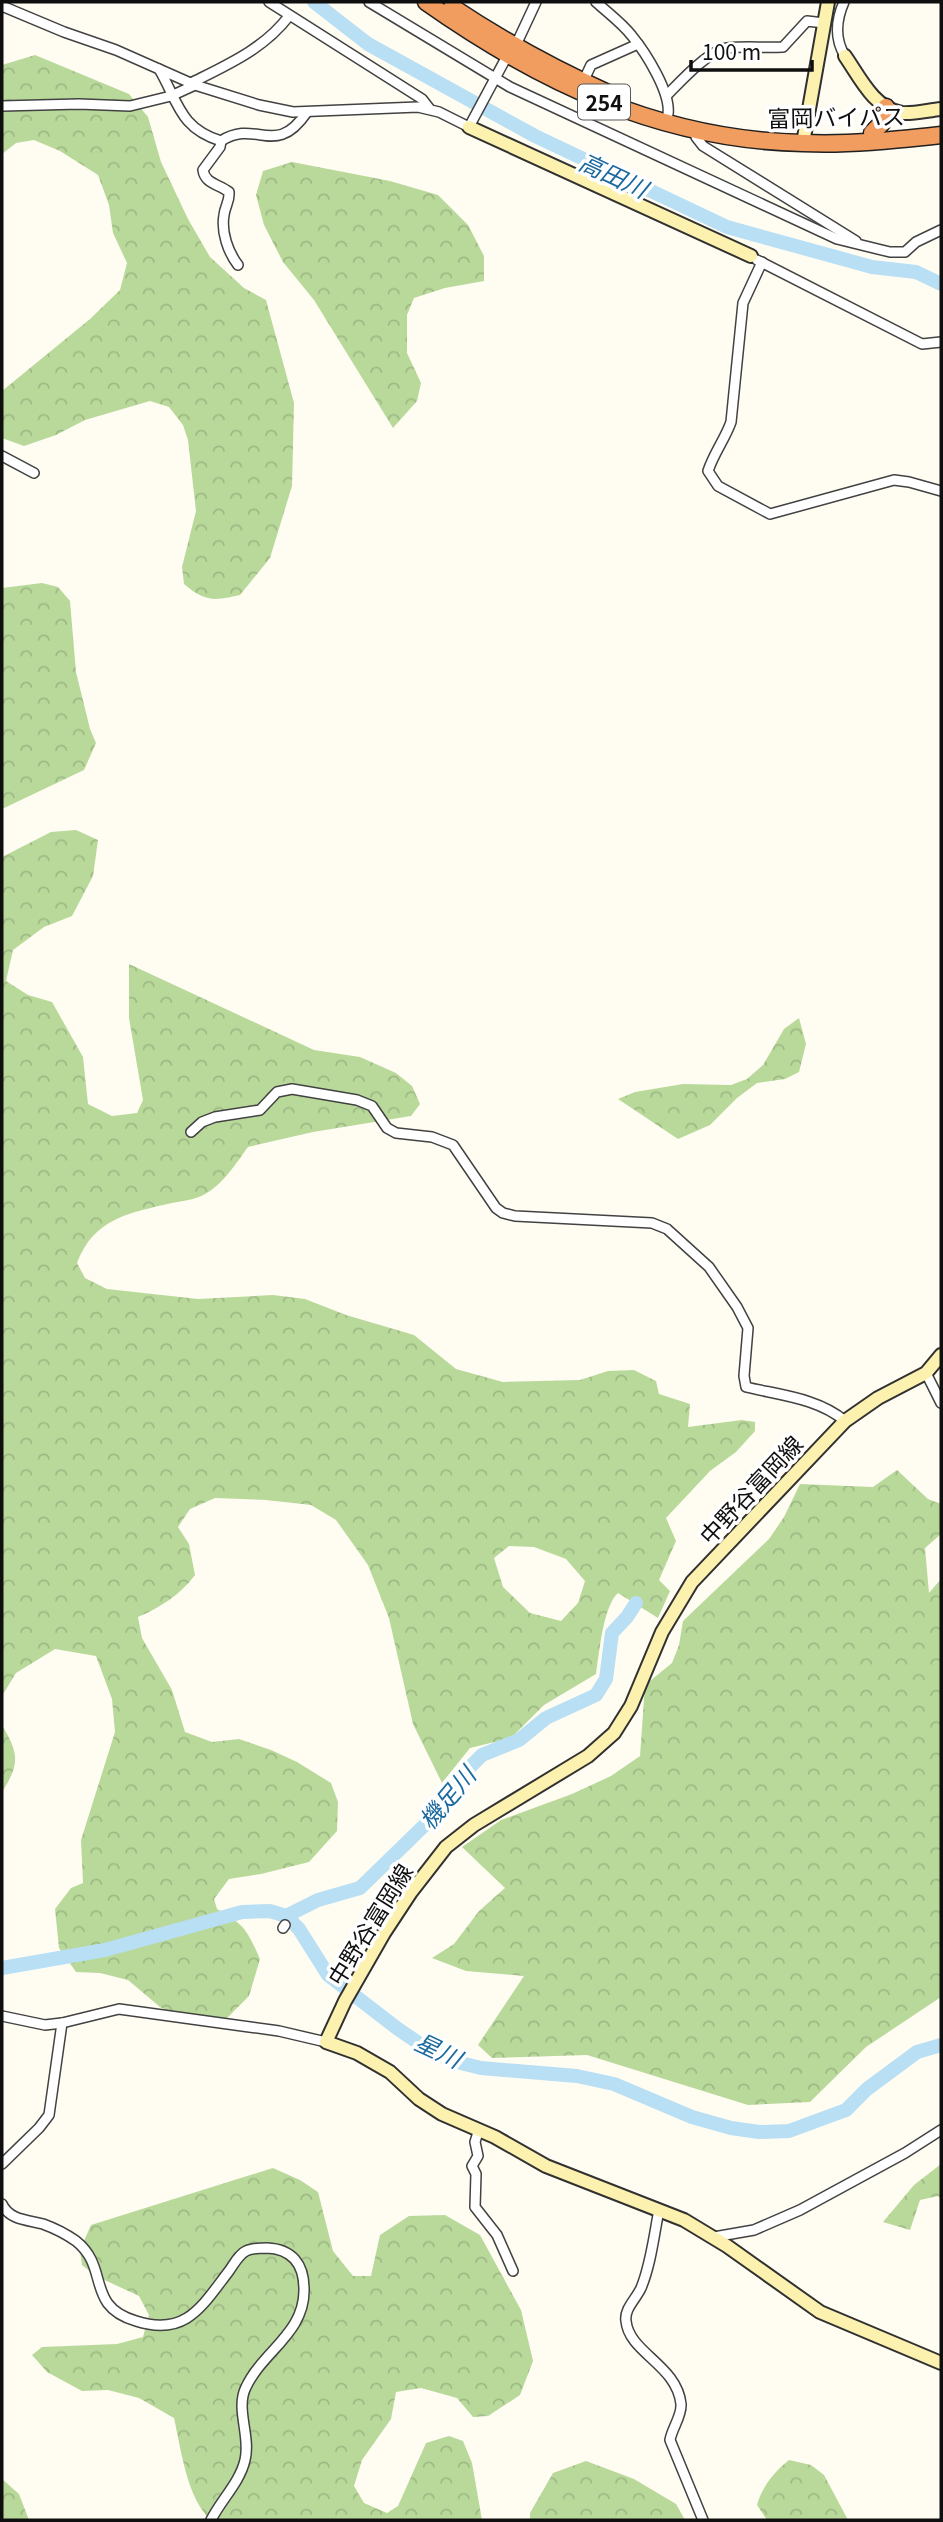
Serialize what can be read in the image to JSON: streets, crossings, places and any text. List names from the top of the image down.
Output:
{
  "streets": {
    "highway": ["254", "富岡バイパス"],
    "main road": ["中野谷富岡線"]
  },
  "water": ["高田川", "機足川", "星川"],
  "scale_bar": "100 m"
}
